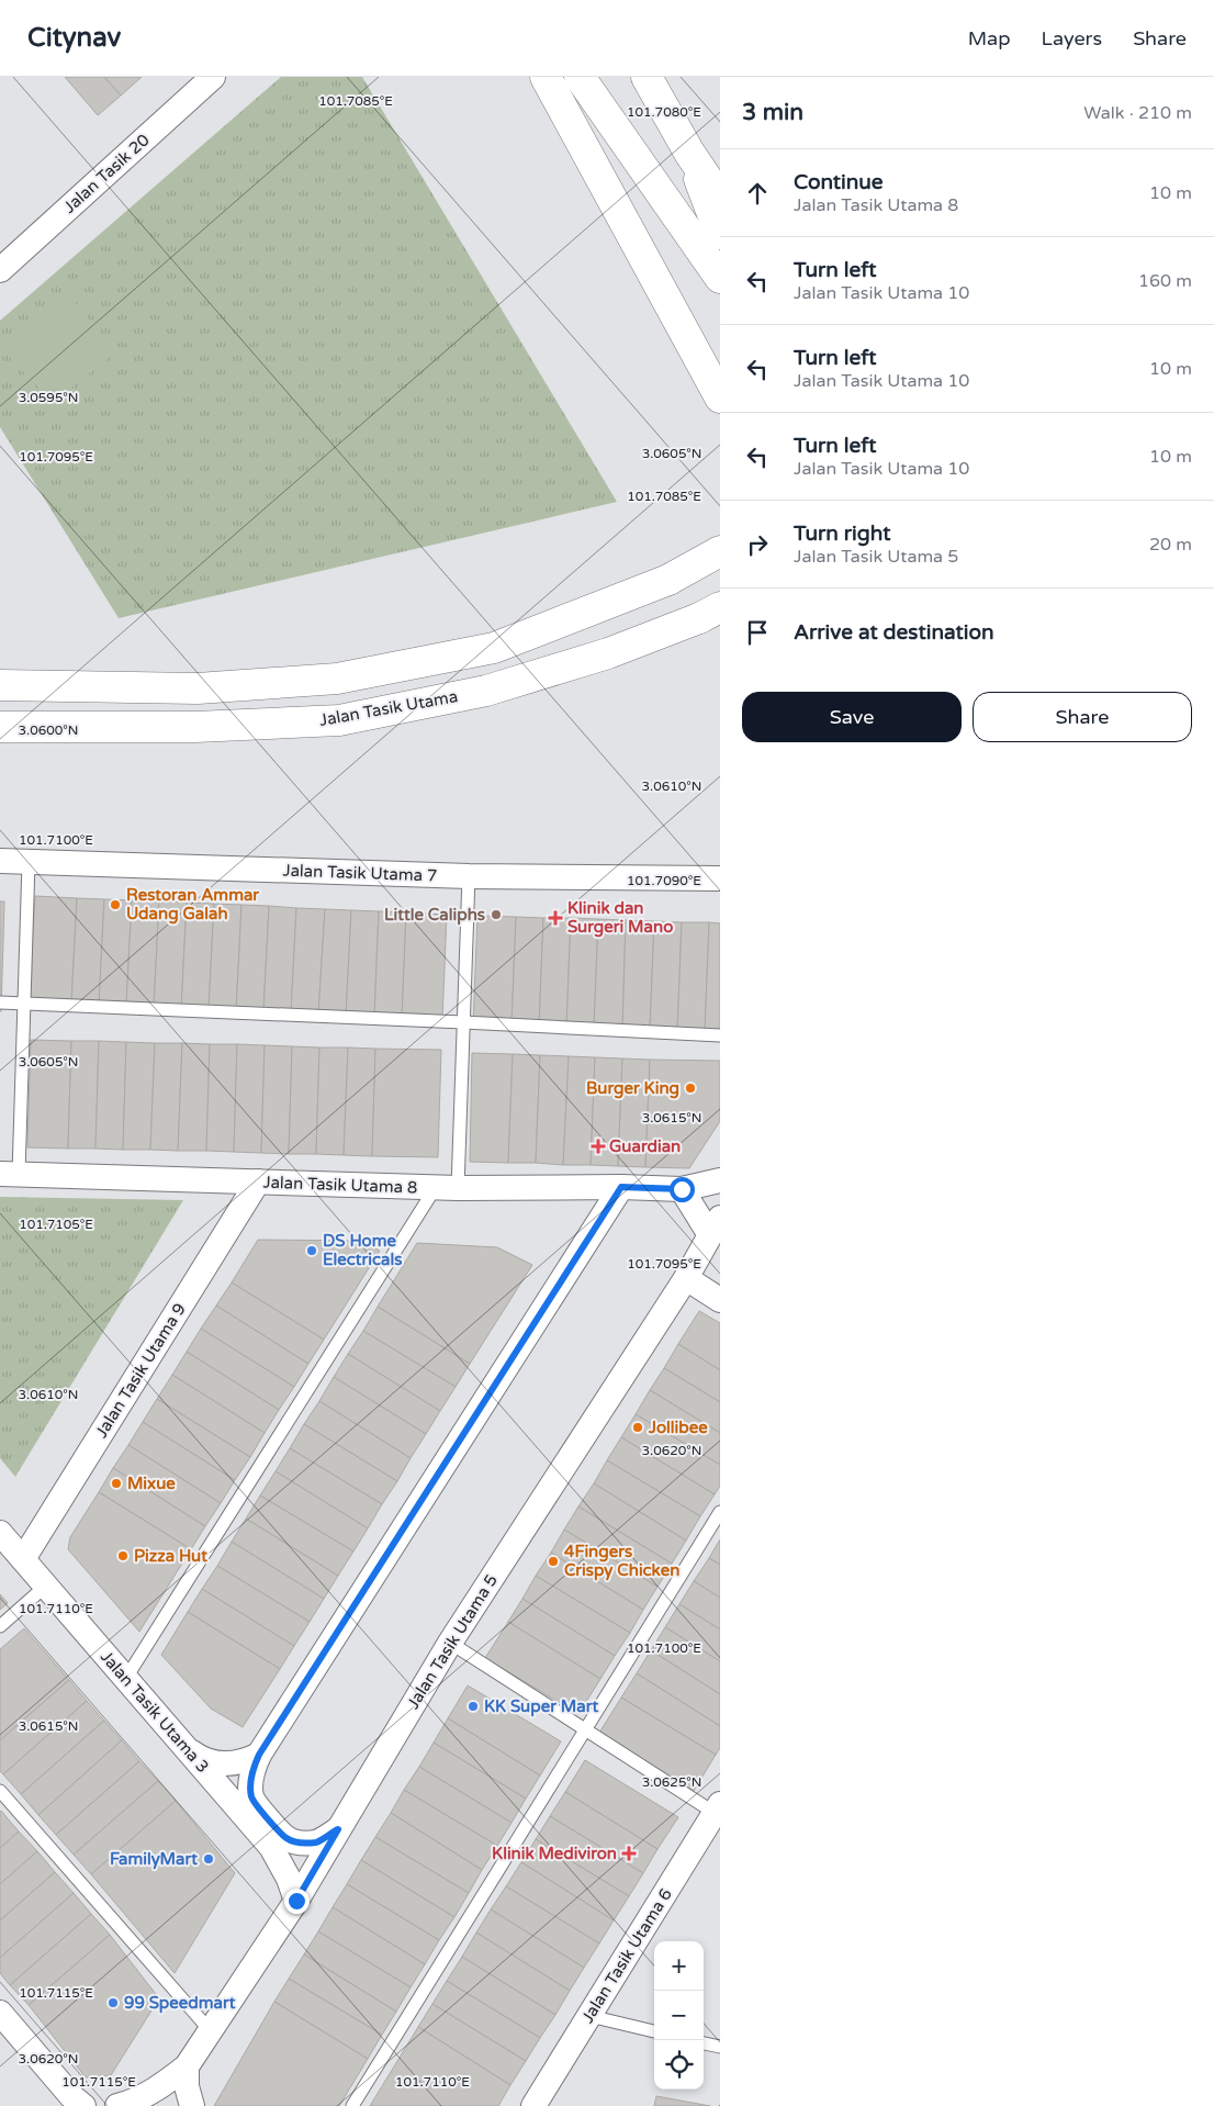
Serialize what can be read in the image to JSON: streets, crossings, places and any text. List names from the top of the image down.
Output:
{
  "streets": {
    "main road": ["Jalan Tasik Utama"],
    "street": [
      "Jalan Tasik 20",
      "Jalan Tasik Utama 7",
      "Jalan Tasik Utama 8",
      "Jalan Tasik Utama 9",
      "Jalan Tasik Utama 5",
      "Jalan Tasik Utama 3",
      "Jalan Tasik Utama 6"
    ]
  },
  "crossings": [
    ["Jalan Tasik Utama 8", "Jalan Tasik Utama 9"],
    ["Jalan Tasik Utama 9", "Jalan Tasik Utama 3"],
    ["Jalan Tasik Utama 5", "Jalan Tasik Utama 3"]
  ],
  "places": {
    "other": [
      "Restoran Ammar Udang Galah",
      "Little Caliphs",
      "Burger King",
      "DS Home Electricals",
      "Jollibee",
      "Mixue",
      "Pizza Hut",
      "4Fingers Crispy Chicken",
      "KK Super Mart",
      "FamilyMart",
      "99 Speedmart"
    ],
    "health": ["Klinik dan Surgeri Mano", "Guardian", "Klinik Mediviron"]
  },
  "page": {
    "header": "Citynav",
    "nav": ["Map", "Layers", "Share"],
    "heading": ["3 min", "Walk · 210 m"],
    "list": [
      ["Continue", "Jalan Tasik Utama 8", "10 m"],
      ["Turn left", "Jalan Tasik Utama 10", "160 m"],
      ["Turn left", "Jalan Tasik Utama 10", "10 m"],
      ["Turn left", "Jalan Tasik Utama 10", "10 m"],
      ["Turn right", "Jalan Tasik Utama 5", "20 m"],
      "Arrive at destination"
    ],
    "buttons": ["Save", "Share"],
    "map_buttons": ["+", "−"]
  },
  "coordinates": [
    "101.7085°E",
    "101.7080°E",
    "3.0595°N",
    "3.0605°N",
    "101.7095°E",
    "3.0600°N",
    "3.0610°N",
    "101.7100°E",
    "101.7090°E",
    "3.0615°N",
    "101.7105°E",
    "3.0620°N",
    "101.7110°E",
    "3.0625°N",
    "101.7115°E"
  ]
}
